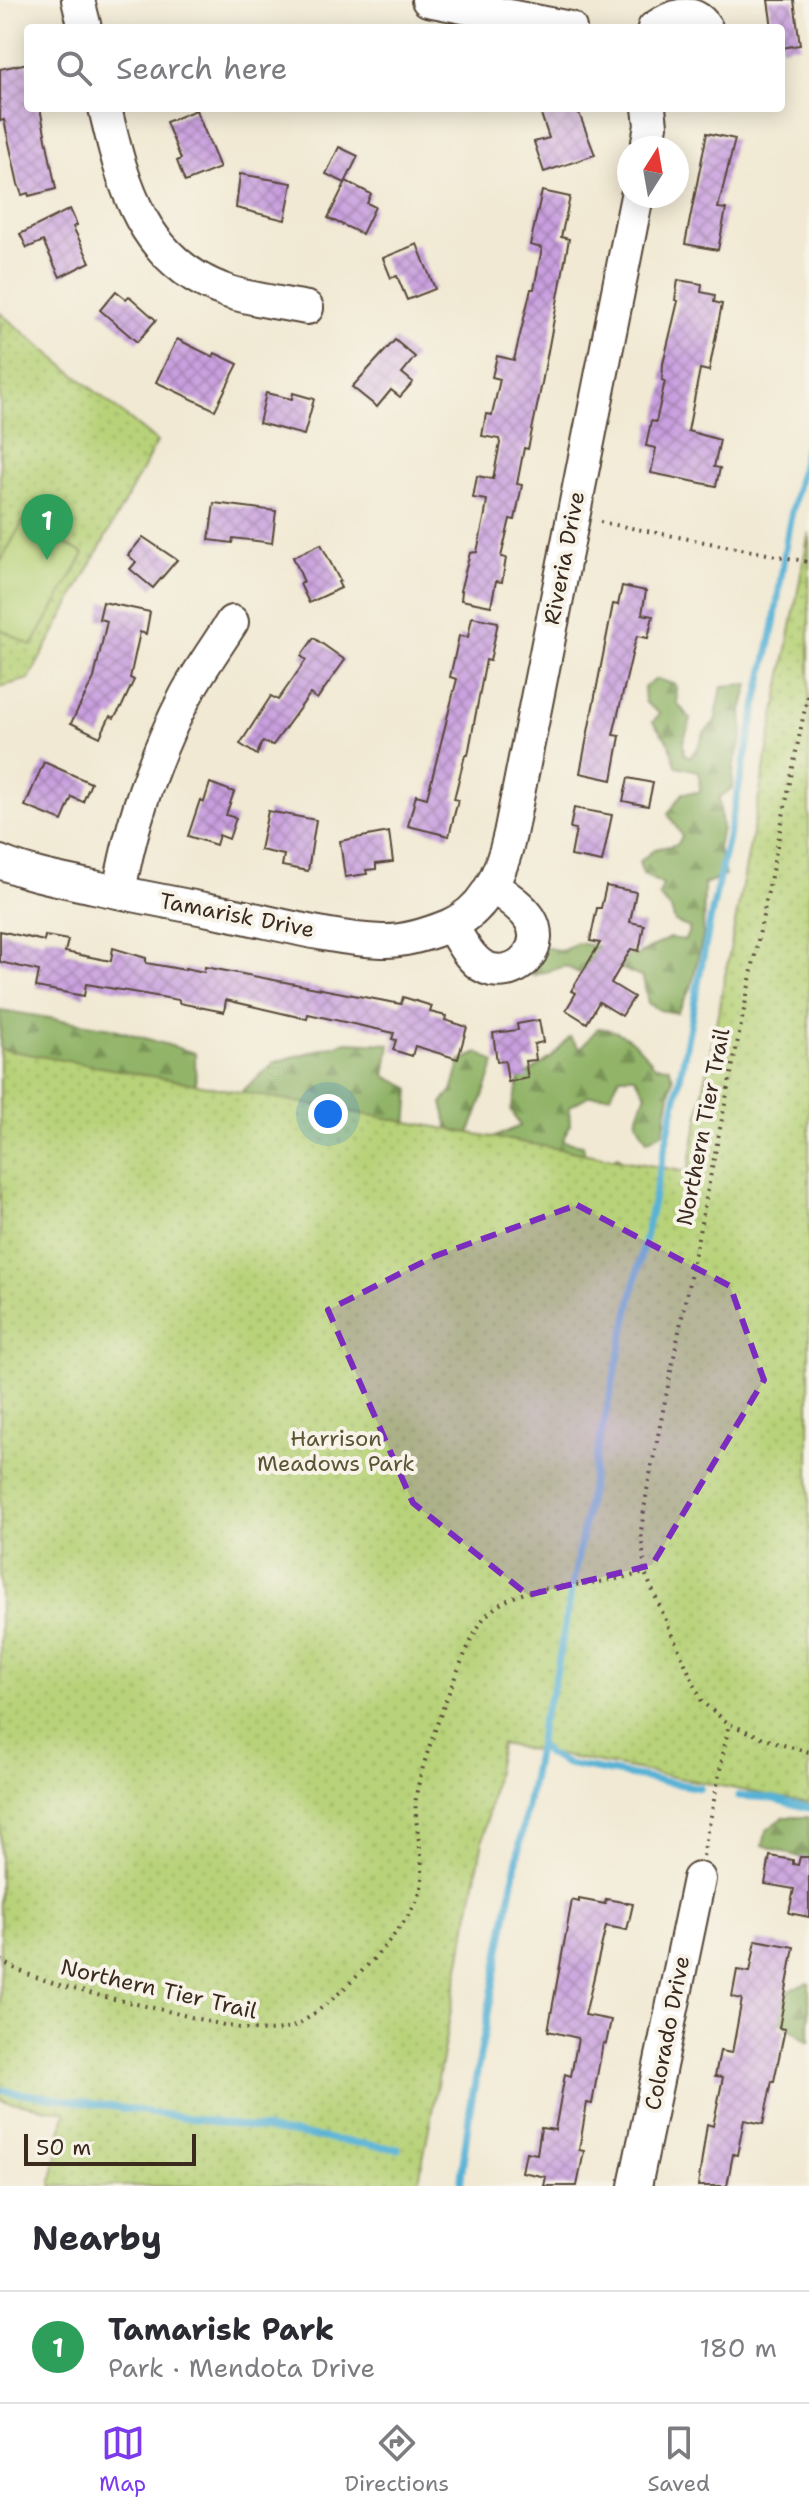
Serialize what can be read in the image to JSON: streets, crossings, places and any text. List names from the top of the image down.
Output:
{
  "streets": {
    "street": ["Riveria Drive", "Tamarisk Drive", "Colorado Drive"],
    "path": ["Northern Tier Trail"]
  },
  "crossings": [
    ["Riveria Drive", "Tamarisk Drive"]
  ],
  "parks": ["Harrison Meadows Park"],
  "scale_bar": "50 m",
  "north": "top",
  "page": {
    "search": "Search here",
    "pins": "1",
    "scale": "50 m",
    "heading": "Nearby",
    "list": [
      {
        "mark": "1",
        "name": "Tamarisk Park",
        "note": "Park · Mendota Drive",
        "value": "180 m"
      }
    ],
    "nav": ["Map", "Directions", "Saved"]
  }
}
